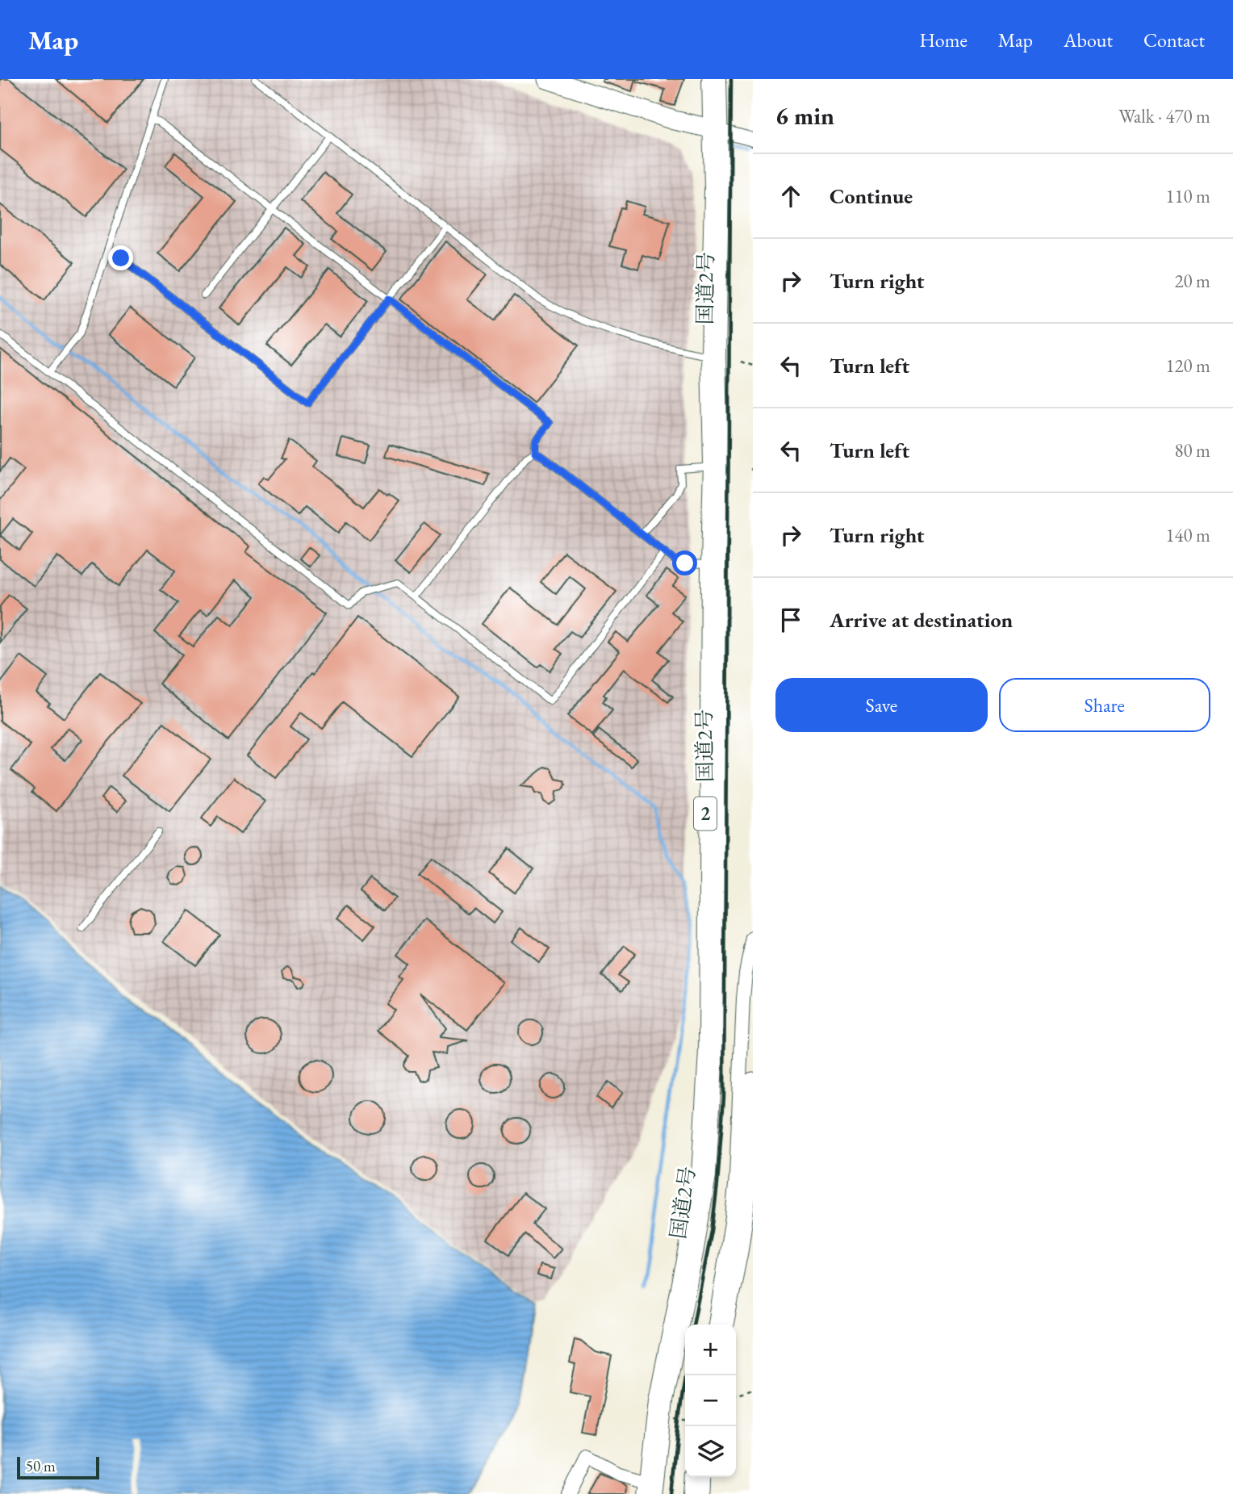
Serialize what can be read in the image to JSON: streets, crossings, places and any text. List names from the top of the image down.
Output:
{
  "streets": {
    "highway": ["国道2号", "2"]
  },
  "scale_bar": "50 m",
  "page": {
    "header": "Map",
    "nav": [
      "Home",
      "Map",
      "About",
      "Contact"
    ],
    "heading": ["6 min", "Walk · 470 m"],
    "list": [
      ["Continue", "110 m"],
      ["Turn right", "20 m"],
      ["Turn left", "120 m"],
      ["Turn left", "80 m"],
      ["Turn right", "140 m"],
      "Arrive at destination"
    ],
    "buttons": ["Save", "Share"],
    "map_buttons": ["+", "−"],
    "scale": "50 m"
  }
}
